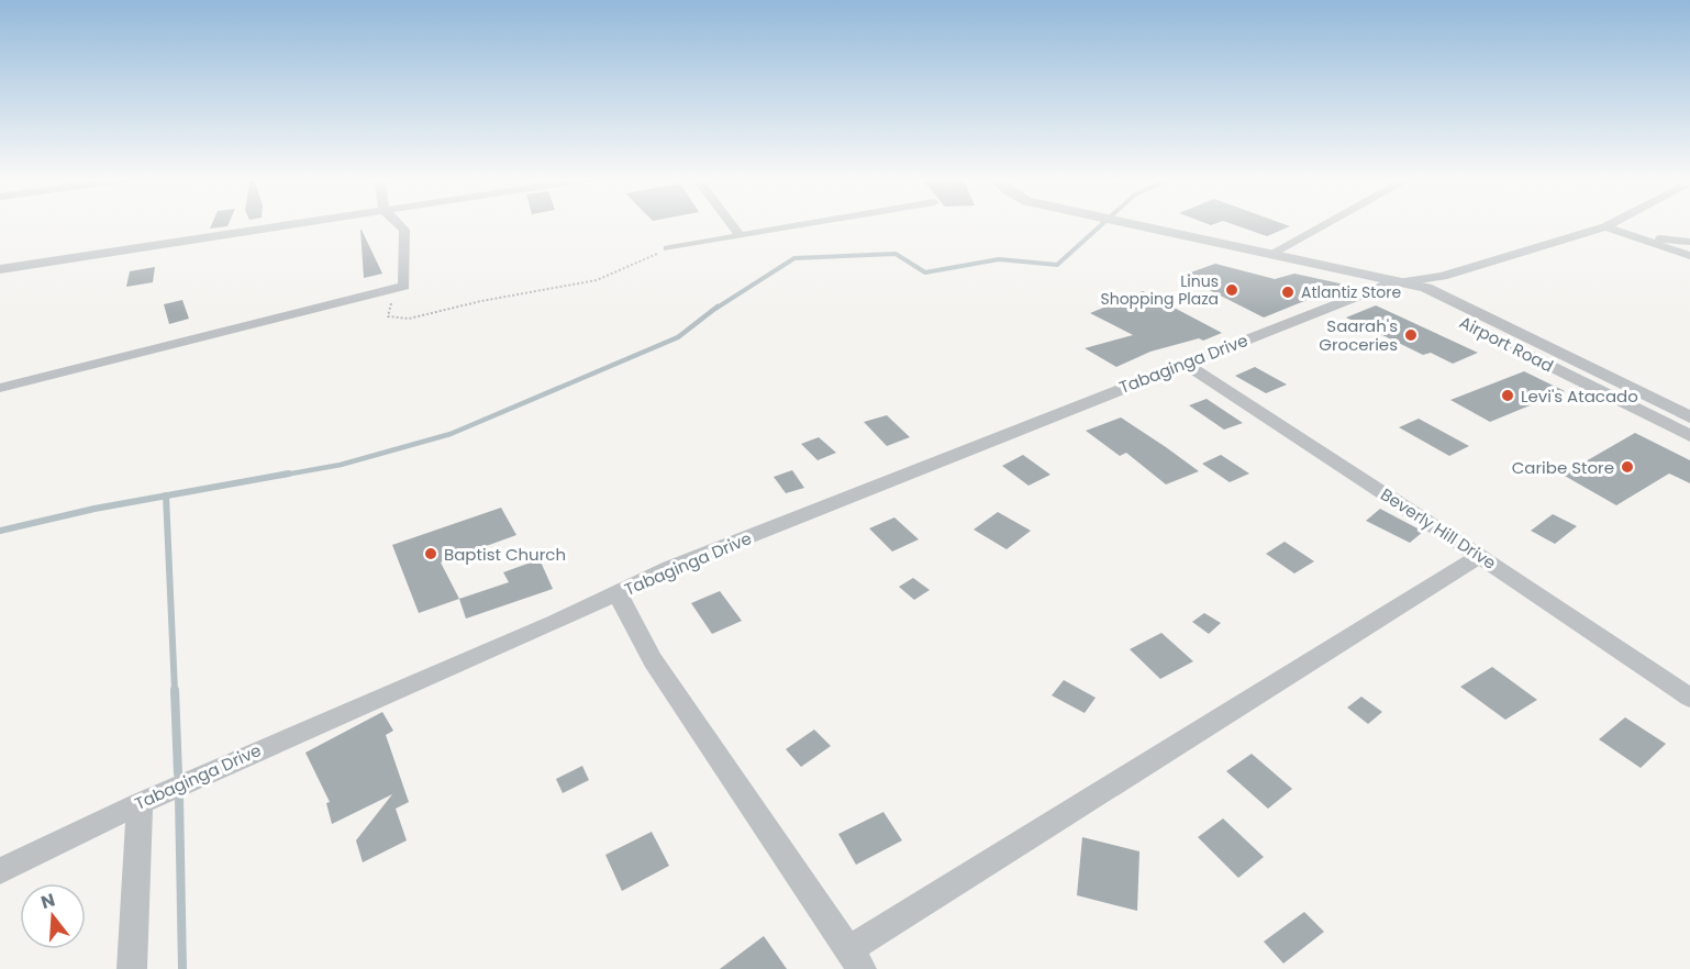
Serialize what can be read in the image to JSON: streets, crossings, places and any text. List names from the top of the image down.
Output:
{
  "streets": {
    "street": ["Airport Road", "Tabaginga Drive", "Beverly Hill Drive"]
  },
  "crossings": [
    ["Airport Road", "Tabaginga Drive"],
    ["Tabaginga Drive", "Beverly Hill Drive"]
  ],
  "places": [
    "Linus Shopping Plaza",
    "Atlantiz Store",
    "Saarah's Groceries",
    "Levi's Atacado",
    "Caribe Store",
    "Baptist Church"
  ],
  "north": "top"
}
